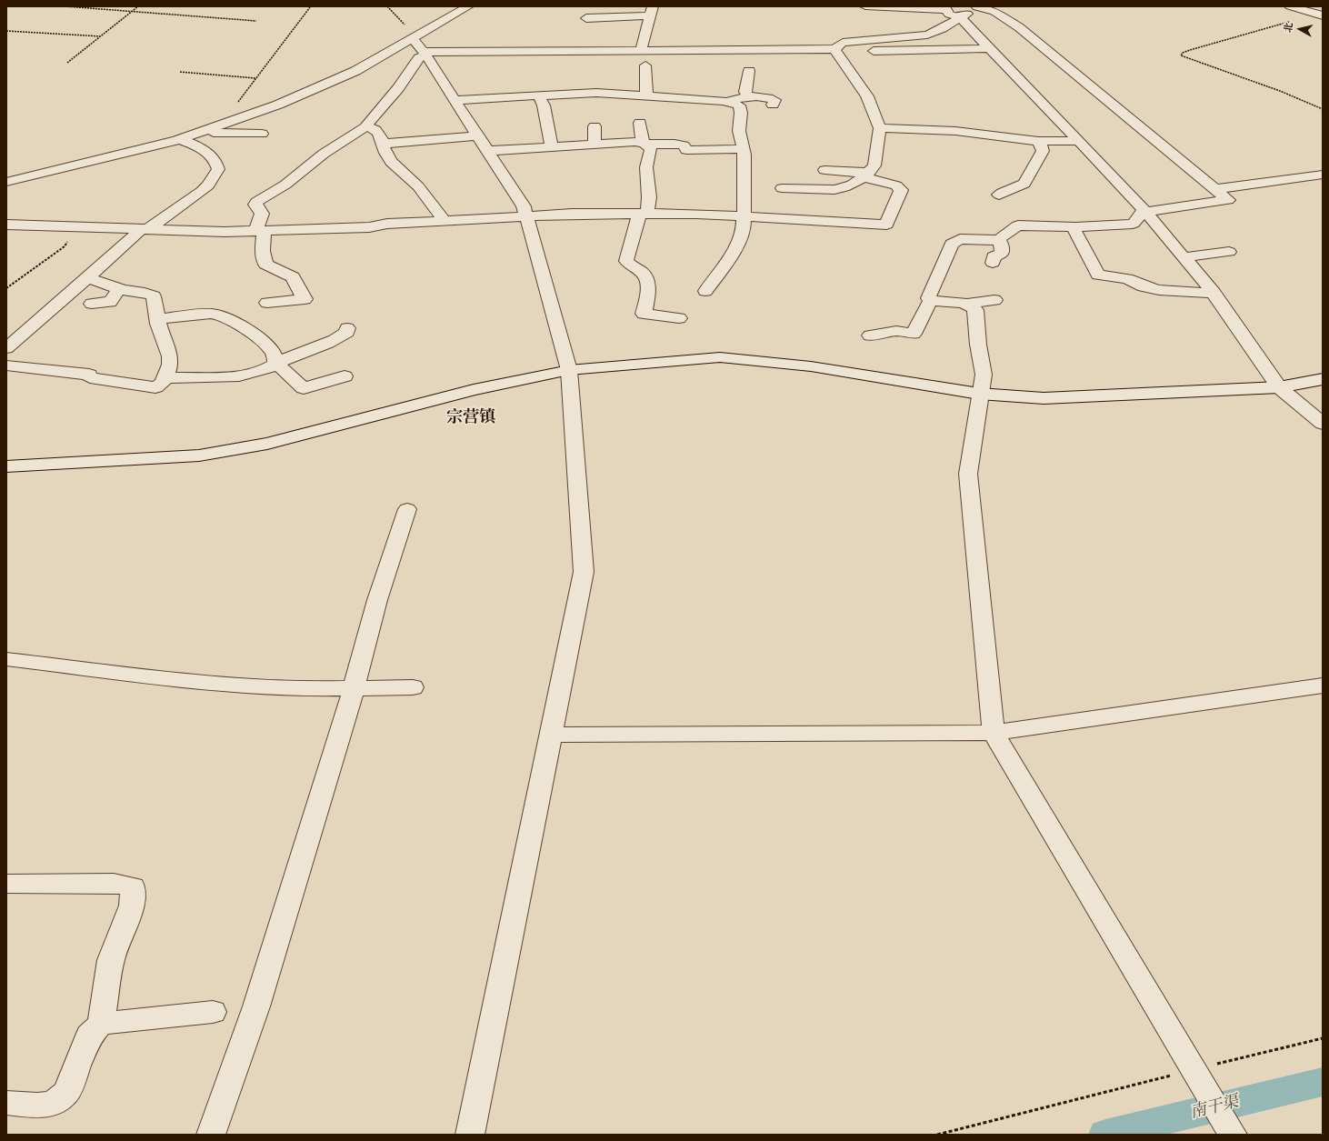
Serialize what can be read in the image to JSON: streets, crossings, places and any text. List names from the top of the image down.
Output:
{
  "districts": ["宗营镇"],
  "water": ["南干渠"],
  "north": "left"
}
